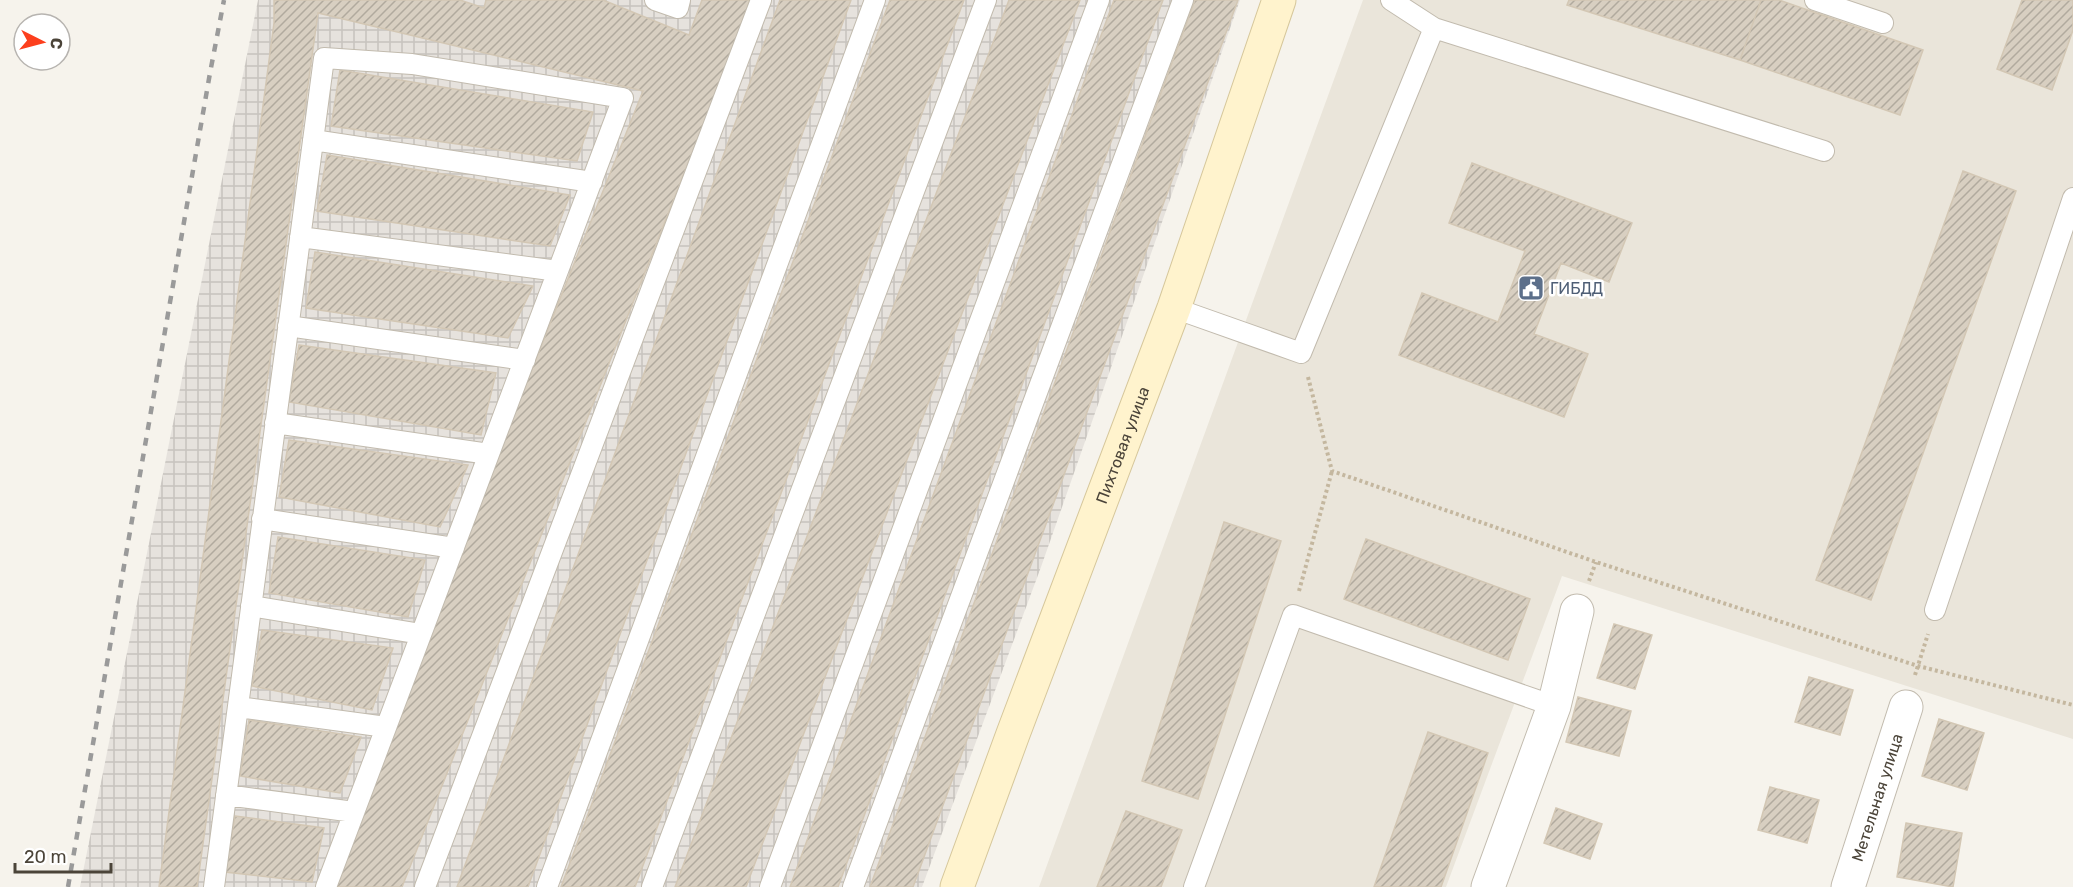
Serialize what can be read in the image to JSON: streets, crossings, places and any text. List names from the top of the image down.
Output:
{
  "streets": {
    "street": ["Пихтовая улица", "Метельная улица"]
  },
  "places": {
    "public building": ["ГИБДД"]
  },
  "scale_bar": "20 m",
  "north": "right"
}
